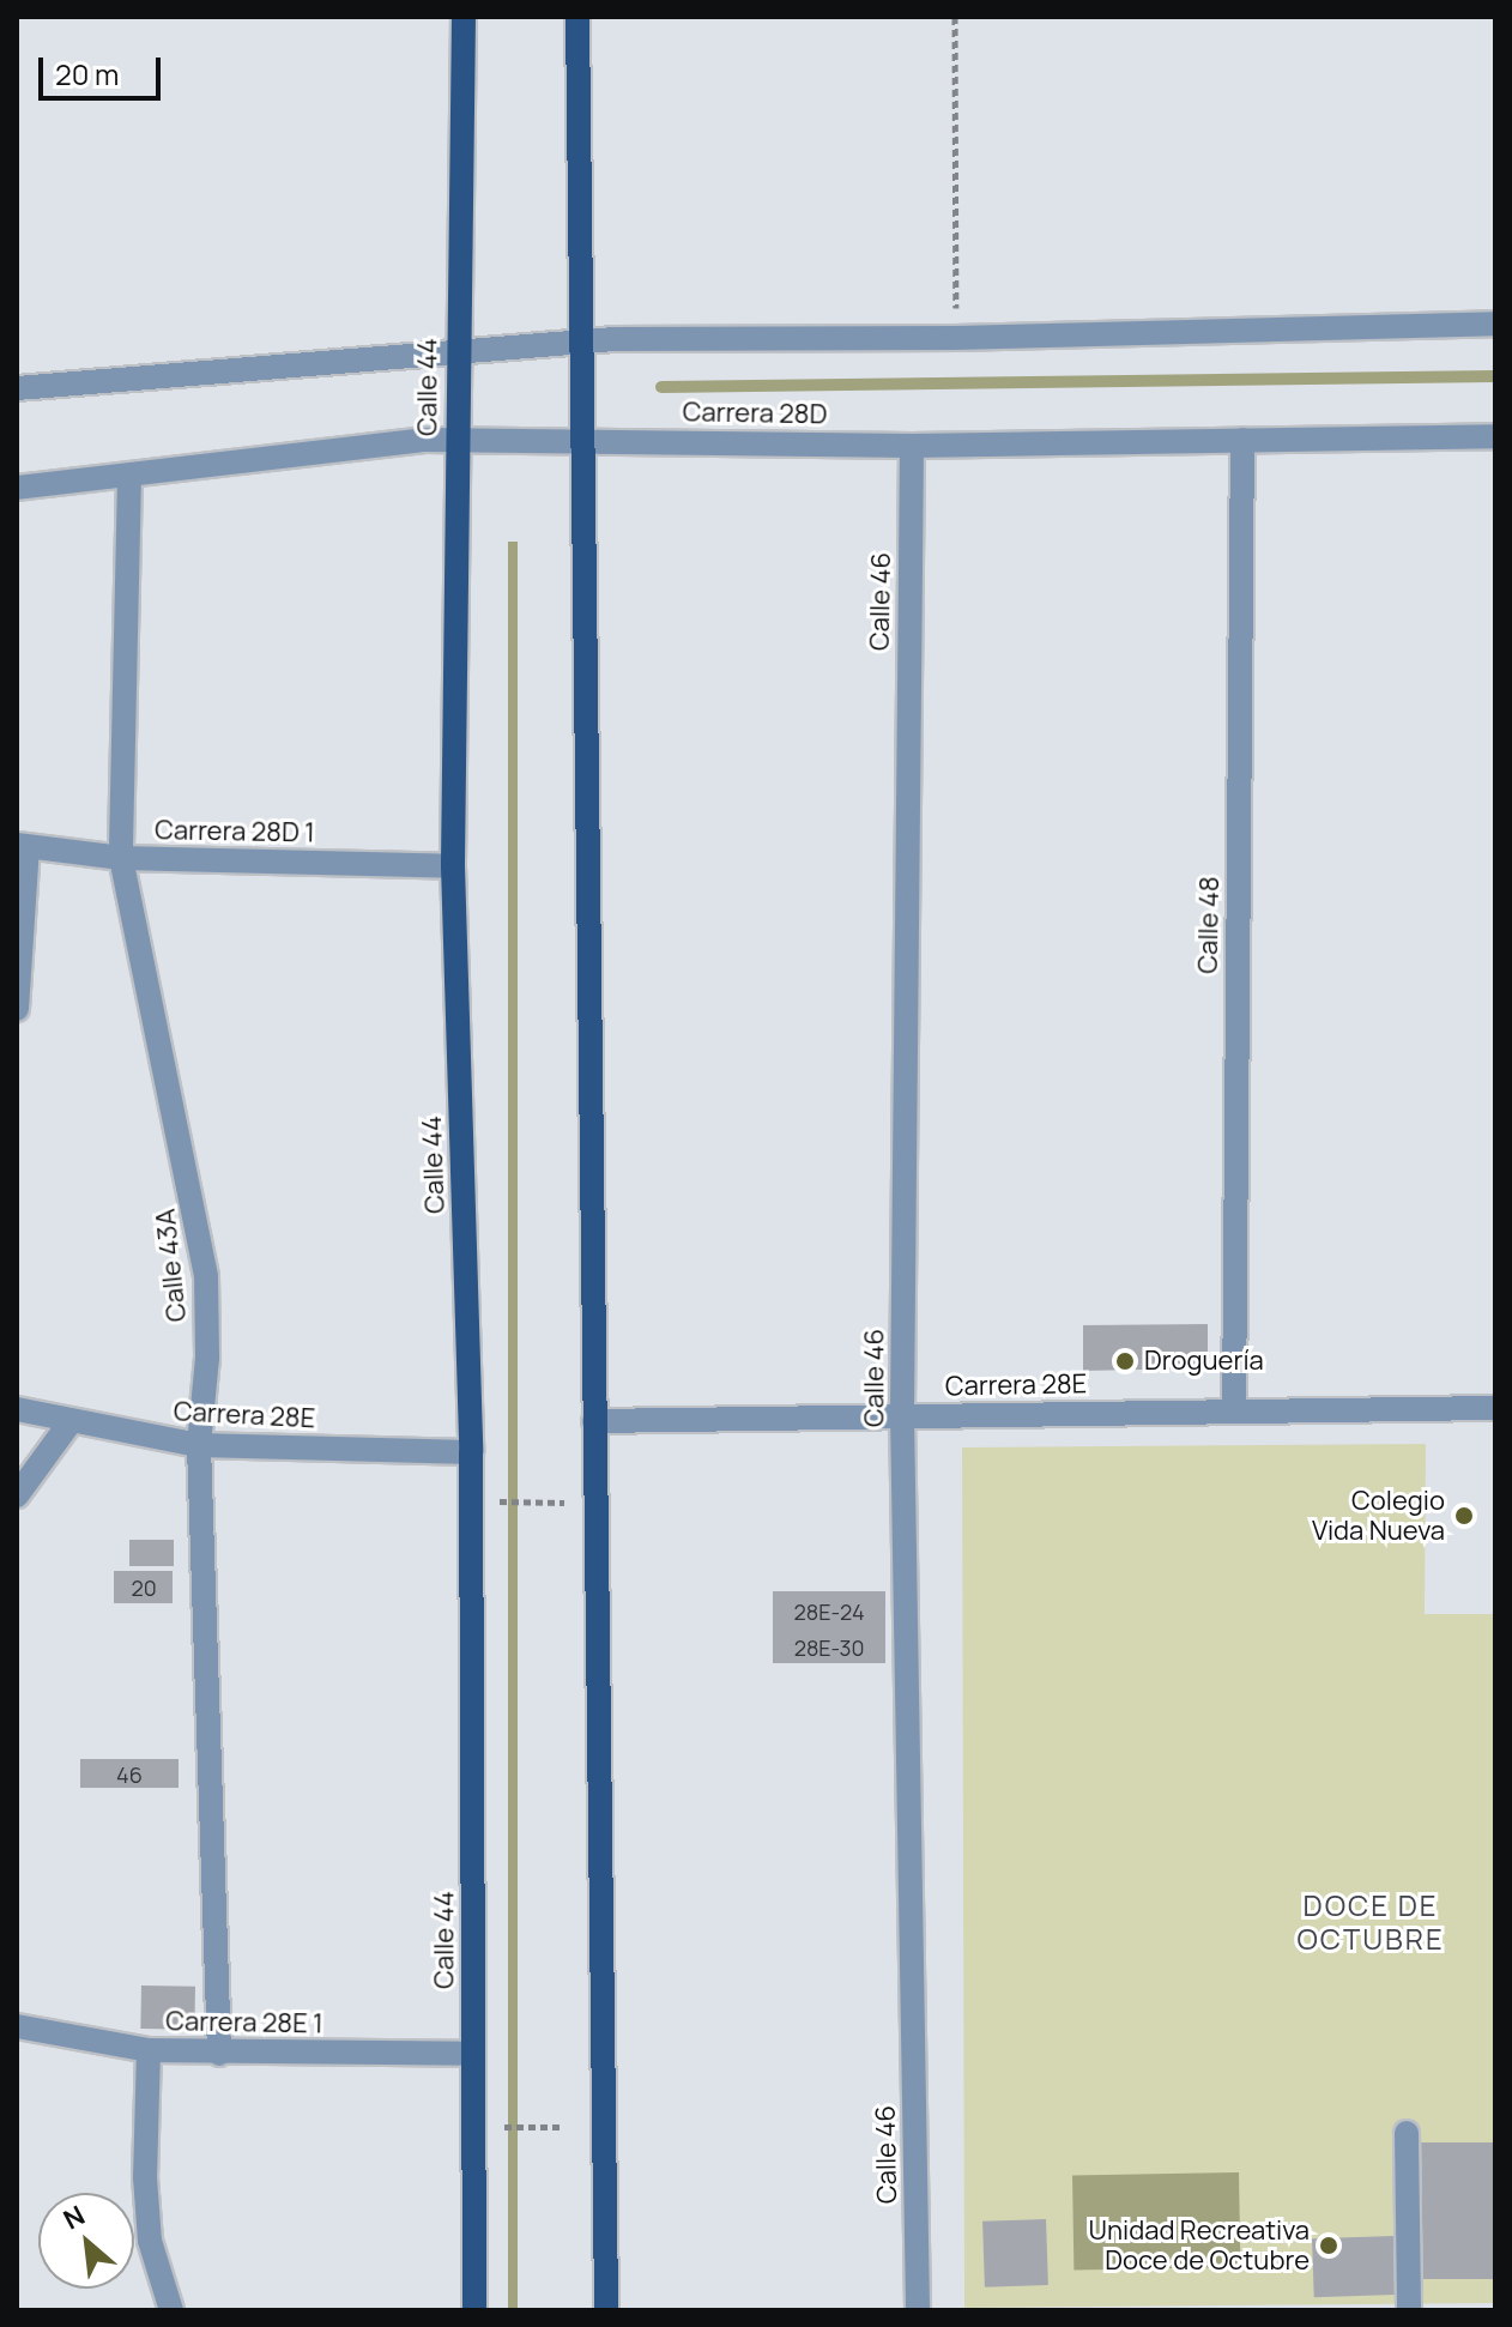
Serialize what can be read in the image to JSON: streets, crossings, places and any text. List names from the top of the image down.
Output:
{
  "streets": {
    "main road": ["Calle 44"],
    "street": [
      "Carrera 28D",
      "Calle 46",
      "Carrera 28D 1",
      "Calle 48",
      "Calle 43A",
      "Carrera 28E",
      "Carrera 28E 1"
    ]
  },
  "crossings": [
    ["Calle 44", "Carrera 28D"],
    ["Calle 44", "Carrera 28D 1"],
    ["Calle 44", "Carrera 28E"],
    ["Calle 44", "Carrera 28E 1"],
    ["Carrera 28D", "Calle 46"],
    ["Carrera 28D", "Calle 48"],
    ["Carrera 28D", "Calle 43A"],
    ["Calle 46", "Carrera 28E"],
    ["Carrera 28D 1", "Calle 43A"],
    ["Calle 48", "Carrera 28E"],
    ["Calle 43A", "Carrera 28E"],
    ["Calle 43A", "Carrera 28E 1"]
  ],
  "districts": ["DOCE DE OCTUBRE"],
  "places": ["Droguería", "Colegio Vida Nueva", "Unidad Recreativa Doce de Octubre"],
  "house_numbers": [
    "20",
    "28E-24",
    "28E-30",
    "46"
  ],
  "scale_bar": "20 m",
  "north": "top left"
}
